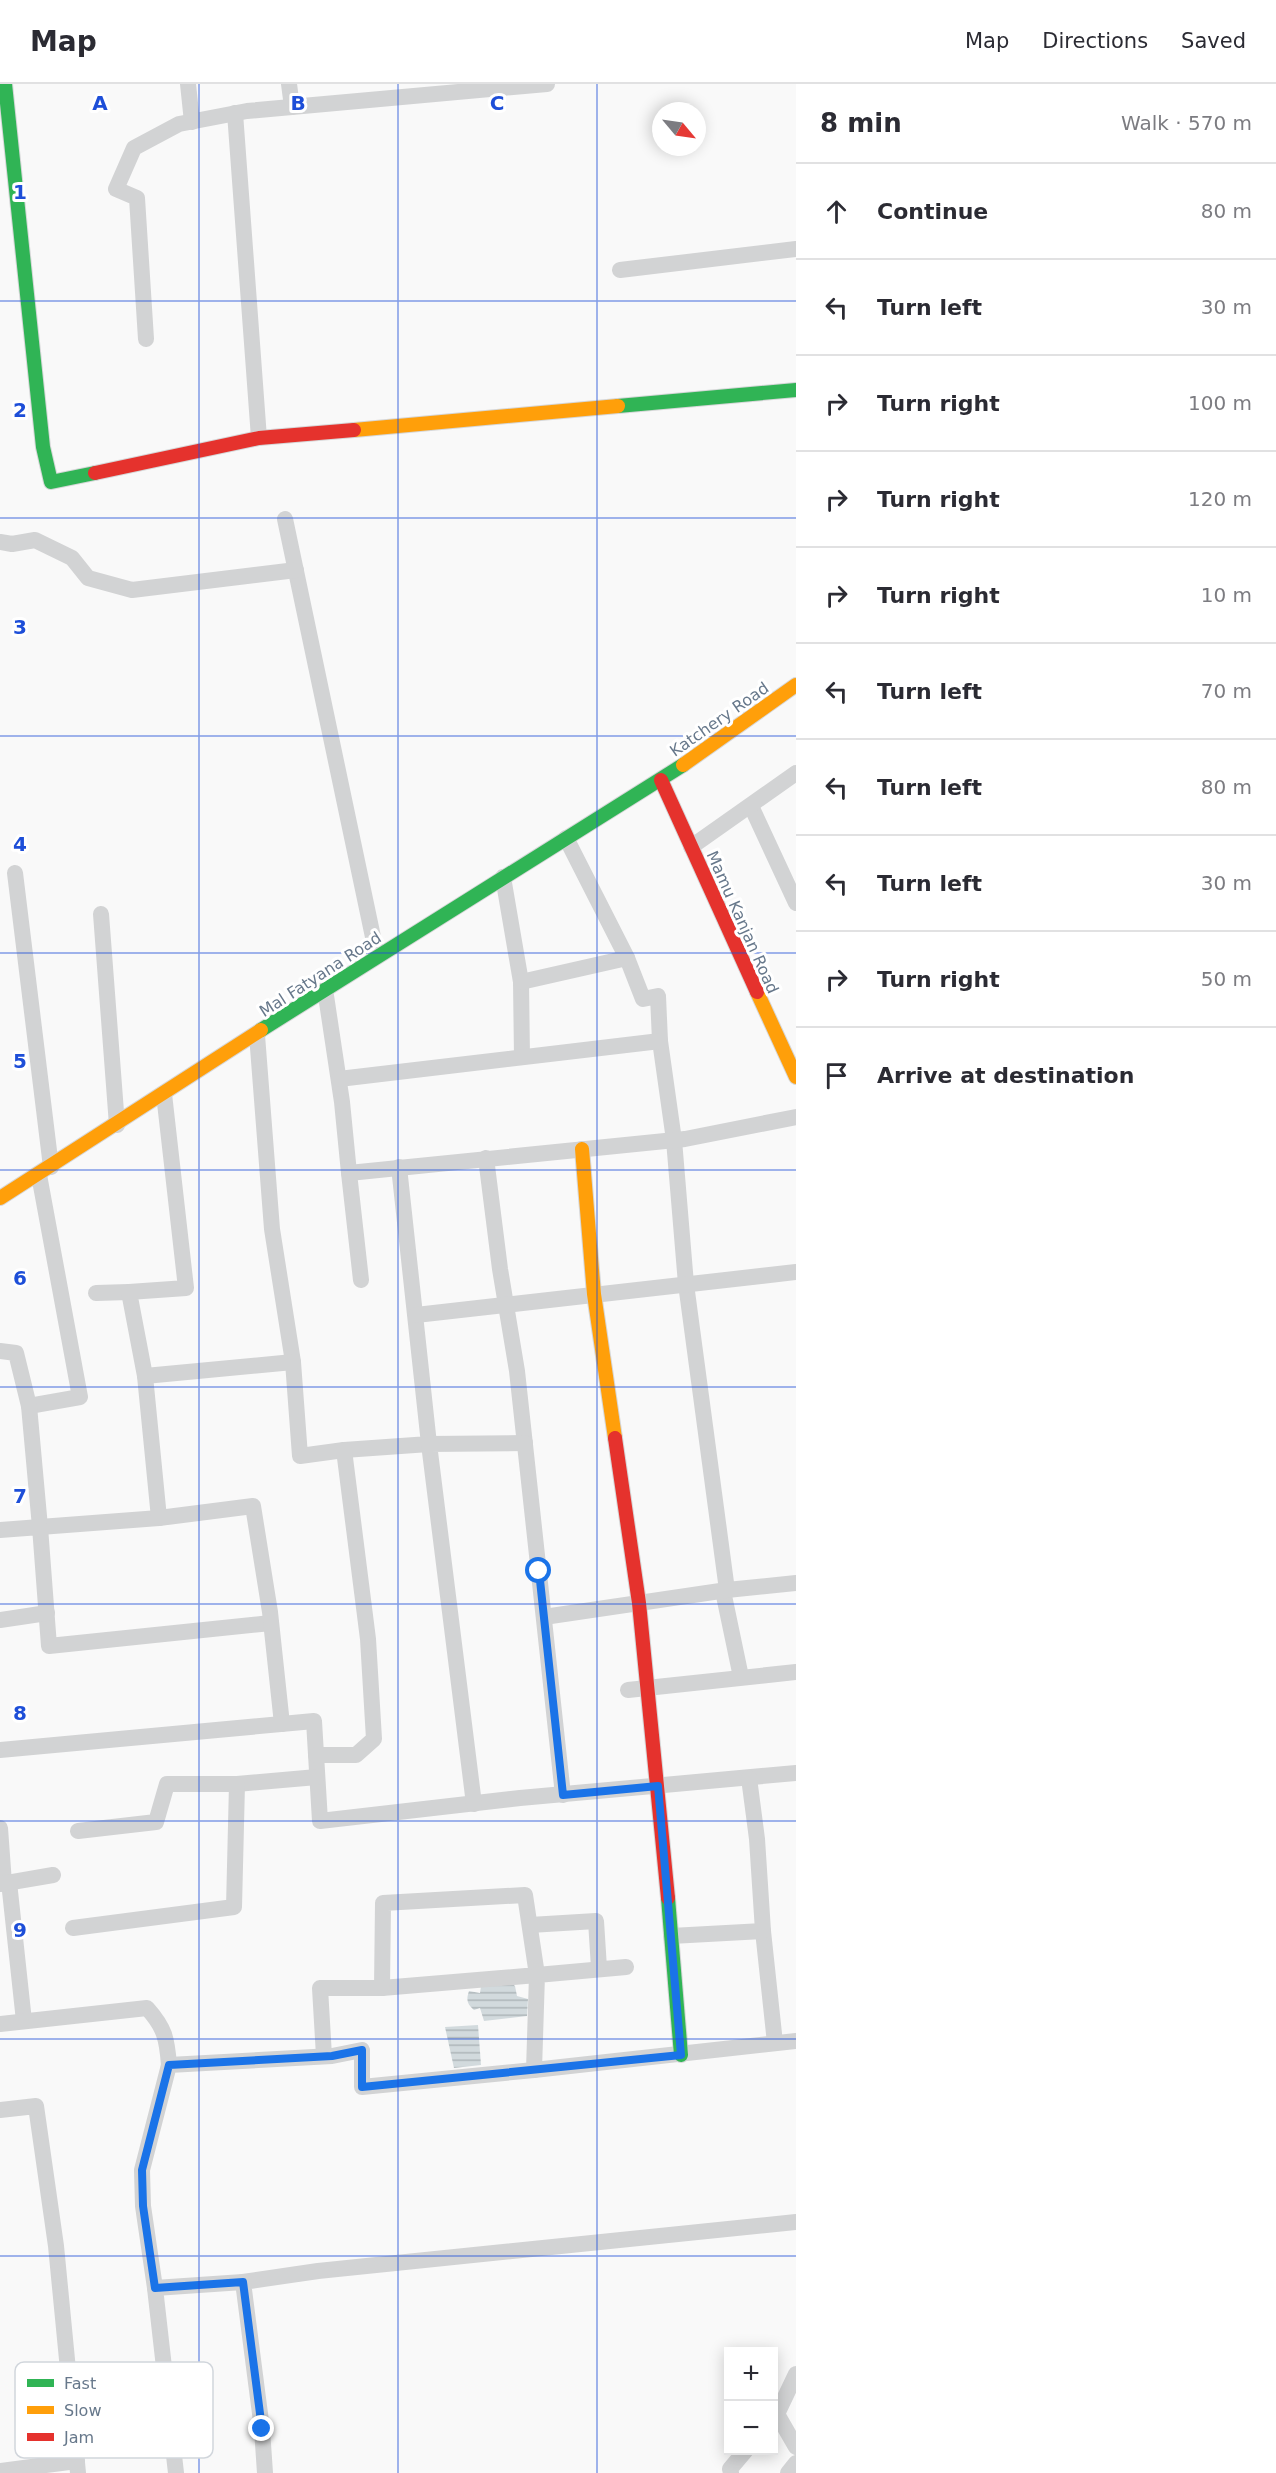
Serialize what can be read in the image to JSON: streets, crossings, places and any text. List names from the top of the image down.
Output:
{
  "streets": {
    "street": ["Katchery Road", "Mamu Kanjan Road", "Mal Fatyana Road"]
  },
  "crossings": [
    ["Katchery Road", "Mamu Kanjan Road"],
    ["Katchery Road", "Mal Fatyana Road"],
    ["Mamu Kanjan Road", "Mal Fatyana Road"]
  ],
  "legend": ["Fast", "Slow", "Jam"],
  "north": "bottom right",
  "page": {
    "header": "Map",
    "nav": ["Map", "Directions", "Saved"],
    "heading": ["8 min", "Walk · 570 m"],
    "list": [
      ["Continue", "80 m"],
      ["Turn left", "30 m"],
      ["Turn right", "100 m"],
      ["Turn right", "120 m"],
      ["Turn right", "10 m"],
      ["Turn left", "70 m"],
      ["Turn left", "80 m"],
      ["Turn left", "30 m"],
      ["Turn right", "50 m"],
      "Arrive at destination"
    ],
    "map_buttons": ["+", "−"]
  },
  "grid": {
    "columns": ["A", "B", "C"],
    "rows": [
      "1",
      "2",
      "3",
      "4",
      "5",
      "6",
      "7",
      "8",
      "9"
    ]
  }
}
